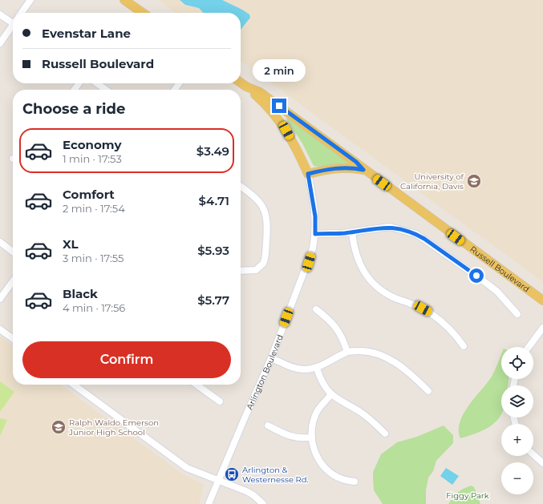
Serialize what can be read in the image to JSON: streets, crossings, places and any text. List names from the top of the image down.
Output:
{
  "streets": {
    "main road": ["Russell Boulevard", "Arlington Boulevard"]
  },
  "crossings": [
    ["Russell Boulevard", "Arlington Boulevard"]
  ],
  "parks": ["Figgy Park"],
  "places": {
    "school or university": ["University of California, Davis", "Ralph Waldo Emerson Junior High School"],
    "bus stop": ["Arlington & Westernesse Rd."]
  },
  "page": {
    "banner": ["Evenstar Lane", "Russell Boulevard"],
    "bubble": "2 min",
    "heading": "Choose a ride",
    "list": [
      {
        "name": "Economy",
        "note": "1 min · 17:53",
        "value": "$3.49"
      },
      {
        "name": "Comfort",
        "note": "2 min · 17:54",
        "value": "$4.71"
      },
      {
        "name": "XL",
        "note": "3 min · 17:55",
        "value": "$5.93"
      },
      {
        "name": "Black",
        "note": "4 min · 17:56",
        "value": "$5.77"
      }
    ],
    "buttons": "Confirm",
    "map_buttons": ["+", "−"]
  }
}
